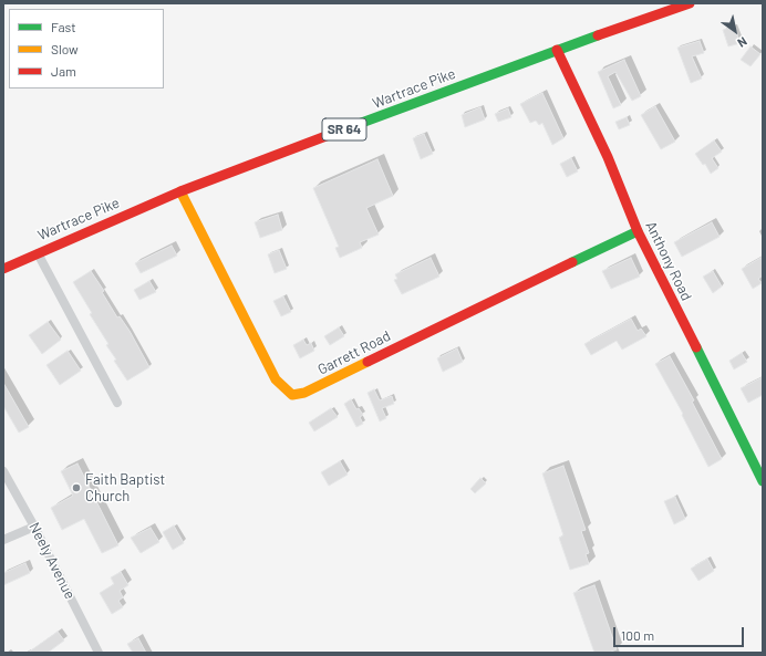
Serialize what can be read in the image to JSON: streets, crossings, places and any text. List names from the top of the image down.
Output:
{
  "streets": {
    "street": [
      "Wartrace Pike",
      "SR 64",
      "Anthony Road",
      "Garrett Road",
      "Neely Avenue"
    ]
  },
  "crossings": [
    ["Wartrace Pike", "Anthony Road"],
    ["Wartrace Pike", "Garrett Road"],
    ["Anthony Road", "Garrett Road"]
  ],
  "places": ["Faith Baptist Church"],
  "legend": ["Fast", "Slow", "Jam"],
  "scale_bar": "100 m",
  "north": "bottom right"
}
